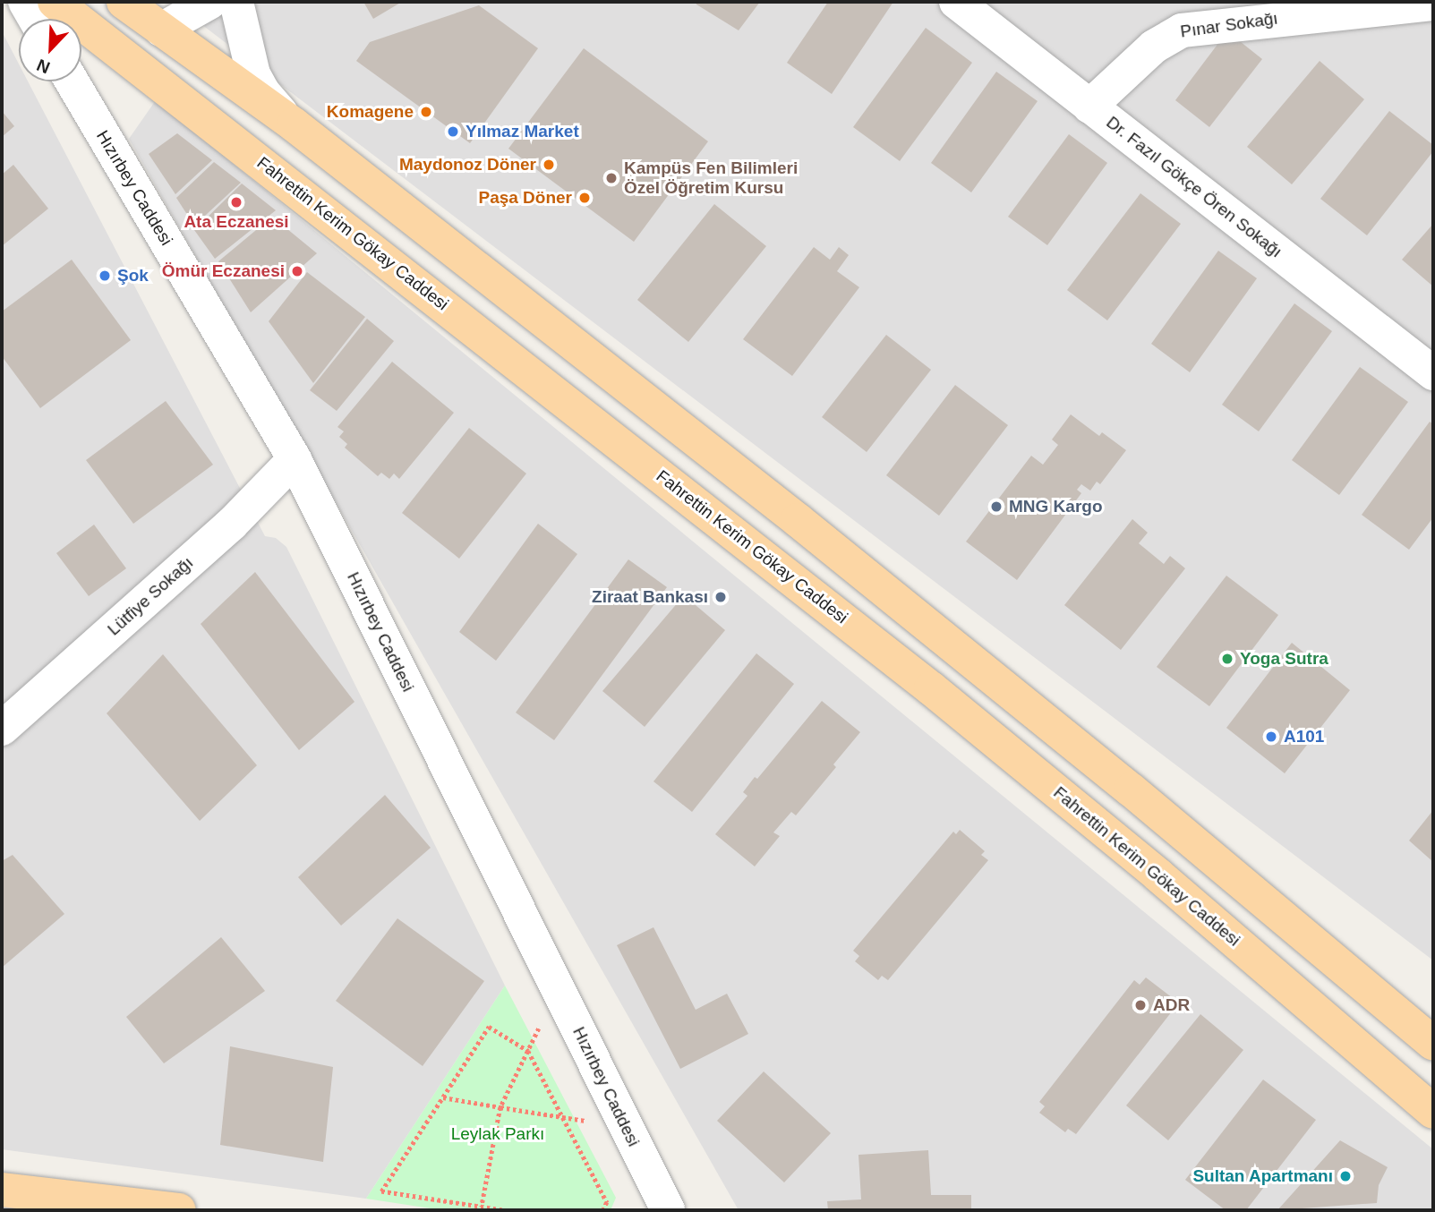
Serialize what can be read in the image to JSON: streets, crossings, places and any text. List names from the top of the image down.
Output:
{
  "streets": {
    "main road": ["Fahrettin Kerim Gökay Caddesi"],
    "street": [
      "Pınar Sokağı",
      "Dr. Fazıl Gökçe Ören Sokağı",
      "Hızırbey Caddesi",
      "Lütfiye Sokağı"
    ]
  },
  "crossings": [
    ["Pınar Sokağı", "Dr. Fazıl Gökçe Ören Sokağı"],
    ["Hızırbey Caddesi", "Lütfiye Sokağı"]
  ],
  "parks": ["Leylak Parkı"],
  "places": [
    "Komagene",
    "Yılmaz Market",
    "Maydonoz Döner",
    "Kampüs Fen Bilimleri Özel Öğretim Kursu",
    "Paşa Döner",
    "Ata Eczanesi",
    "Ömür Eczanesi",
    "Şok",
    "MNG Kargo",
    "Ziraat Bankası",
    "Yoga Sutra",
    "A101",
    "ADR",
    "Sultan Apartmanı"
  ],
  "north": "bottom left"
}
